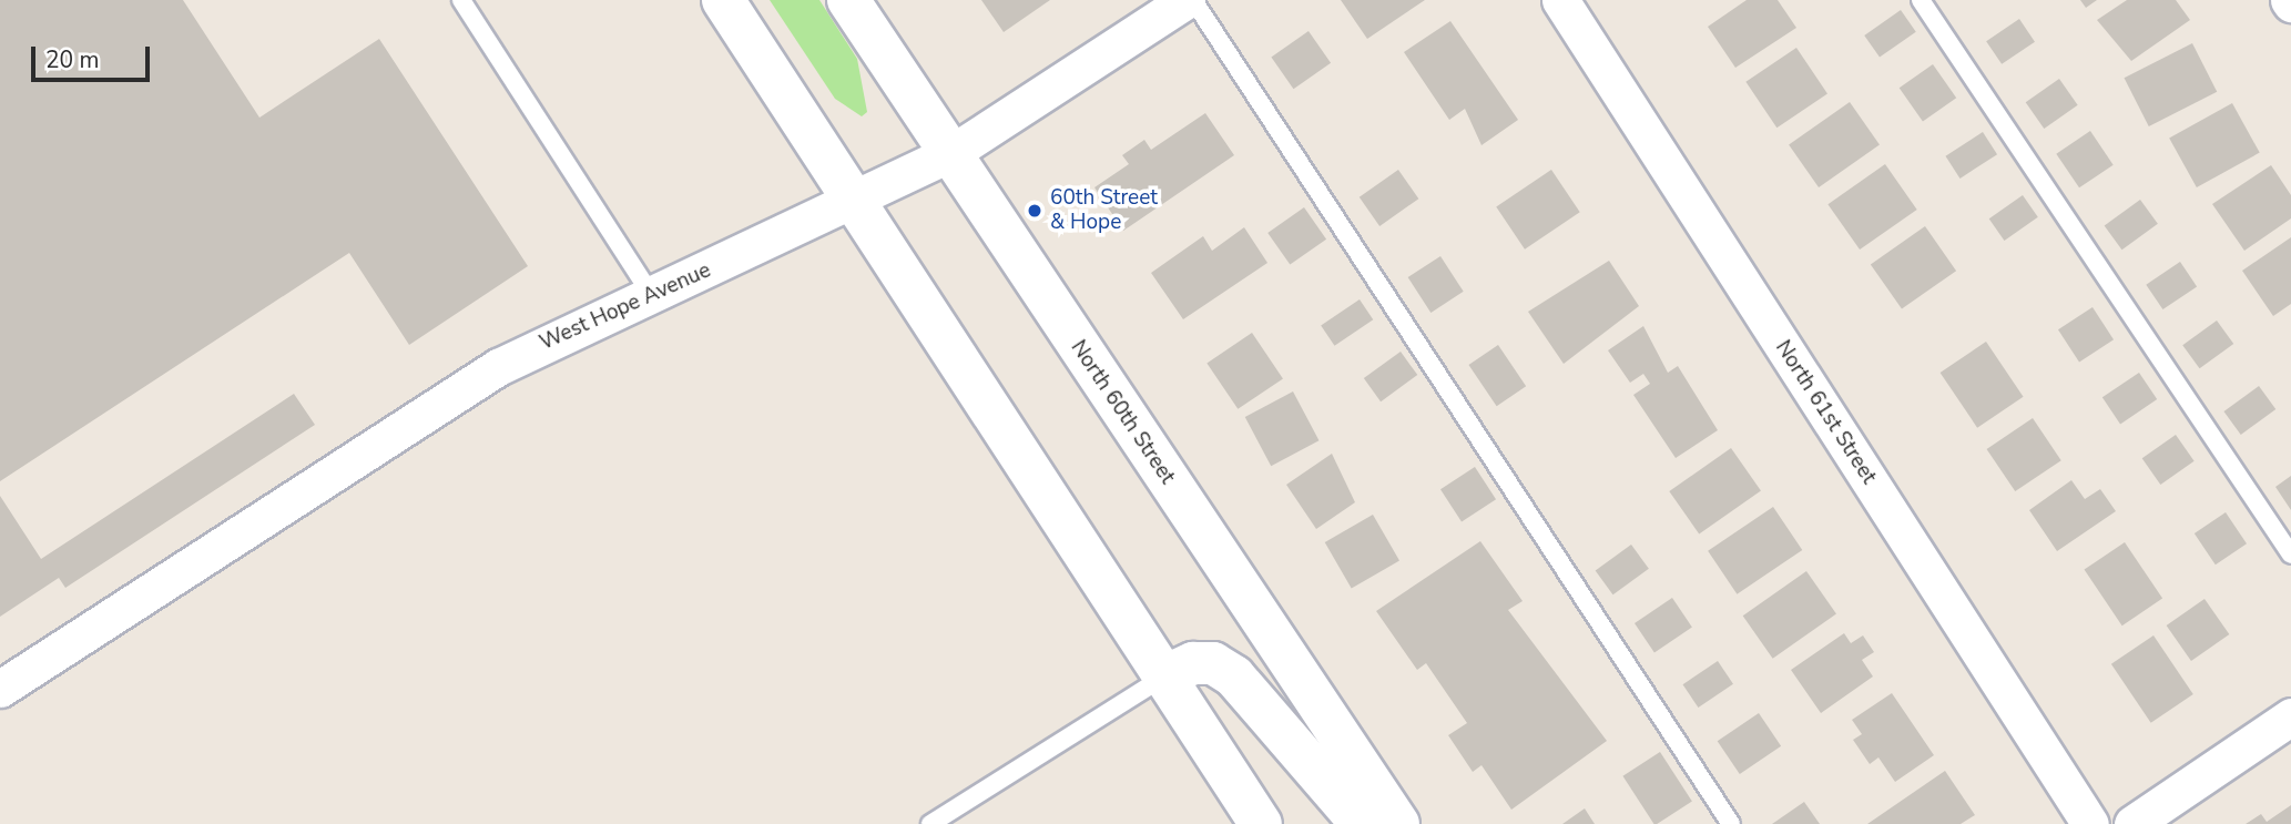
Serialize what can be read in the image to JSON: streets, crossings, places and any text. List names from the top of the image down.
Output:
{
  "streets": {
    "main road": ["North 60th Street"],
    "street": ["West Hope Avenue", "North 61st Street"]
  },
  "crossings": [
    ["West Hope Avenue", "North 60th Street"]
  ],
  "places": ["60th Street & Hope"],
  "scale_bar": "20 m"
}
